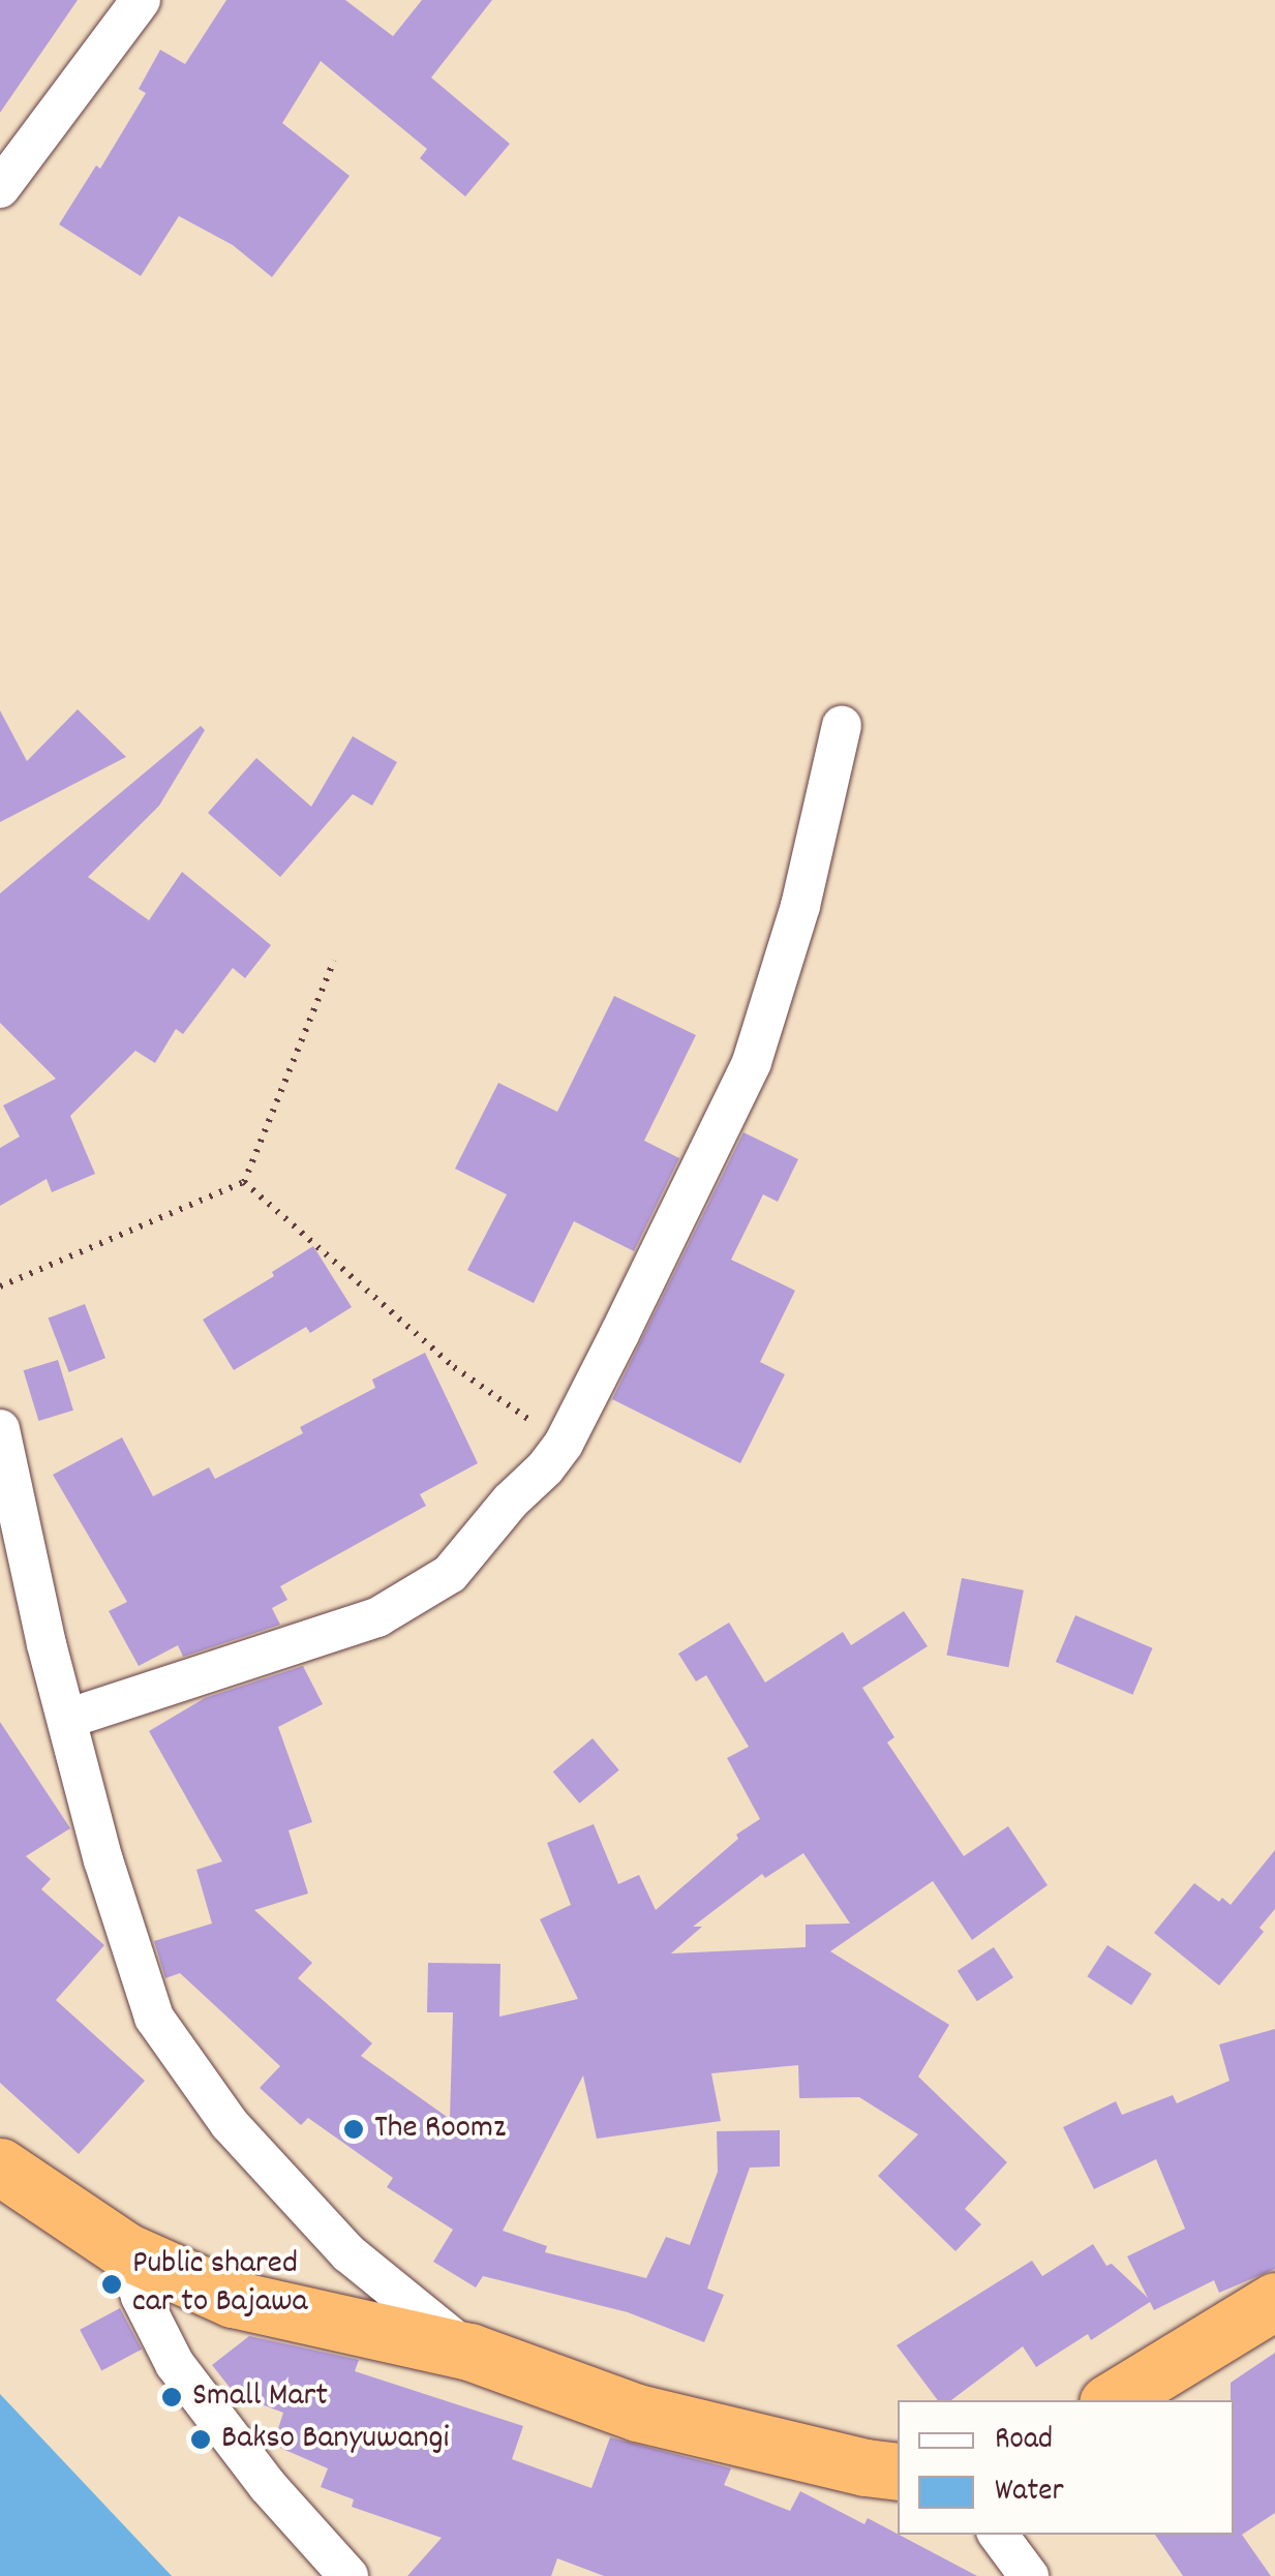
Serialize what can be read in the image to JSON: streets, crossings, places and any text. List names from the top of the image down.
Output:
{
  "places": [
    "The Roomz",
    "Public shared car to Bajawa",
    "Small Mart",
    "Bakso Banyuwangi"
  ],
  "legend": ["Road", "Water"]
}
